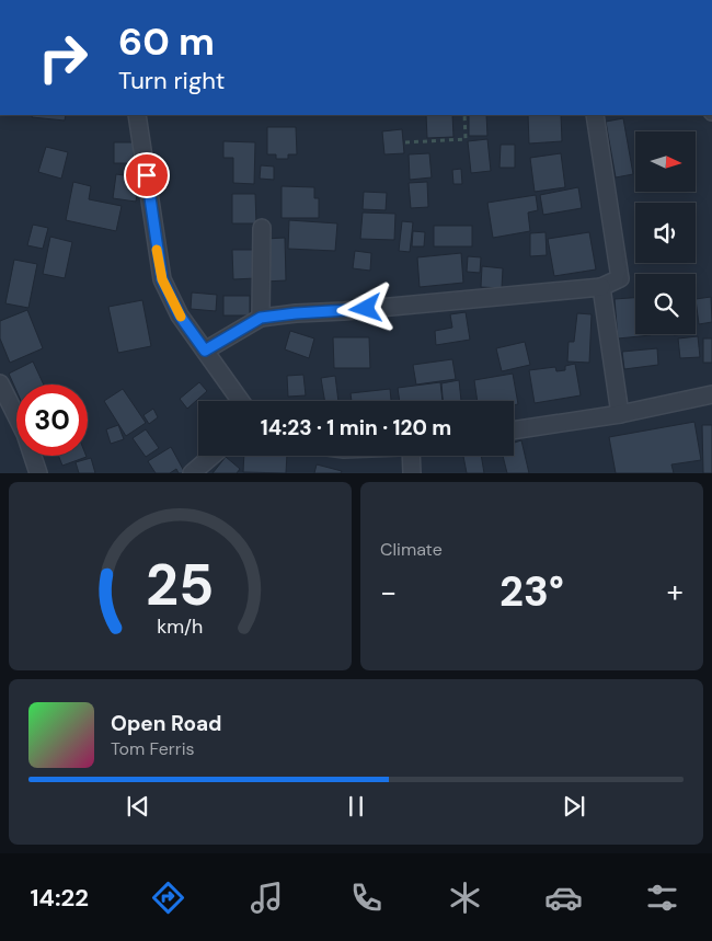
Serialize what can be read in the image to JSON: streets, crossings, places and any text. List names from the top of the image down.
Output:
{
  "north": "right",
  "page": {
    "turn": ["60 m", "Turn right"],
    "limit": "30",
    "trip": "14:23 · 1 min · 120 m",
    "tile": "Climate",
    "heat": ["−", "23°", "+"],
    "song": ["Open Road", "Tom Ferris"],
    "tabs": "14:22",
    "gauge": ["25", "km/h"]
  }
}
